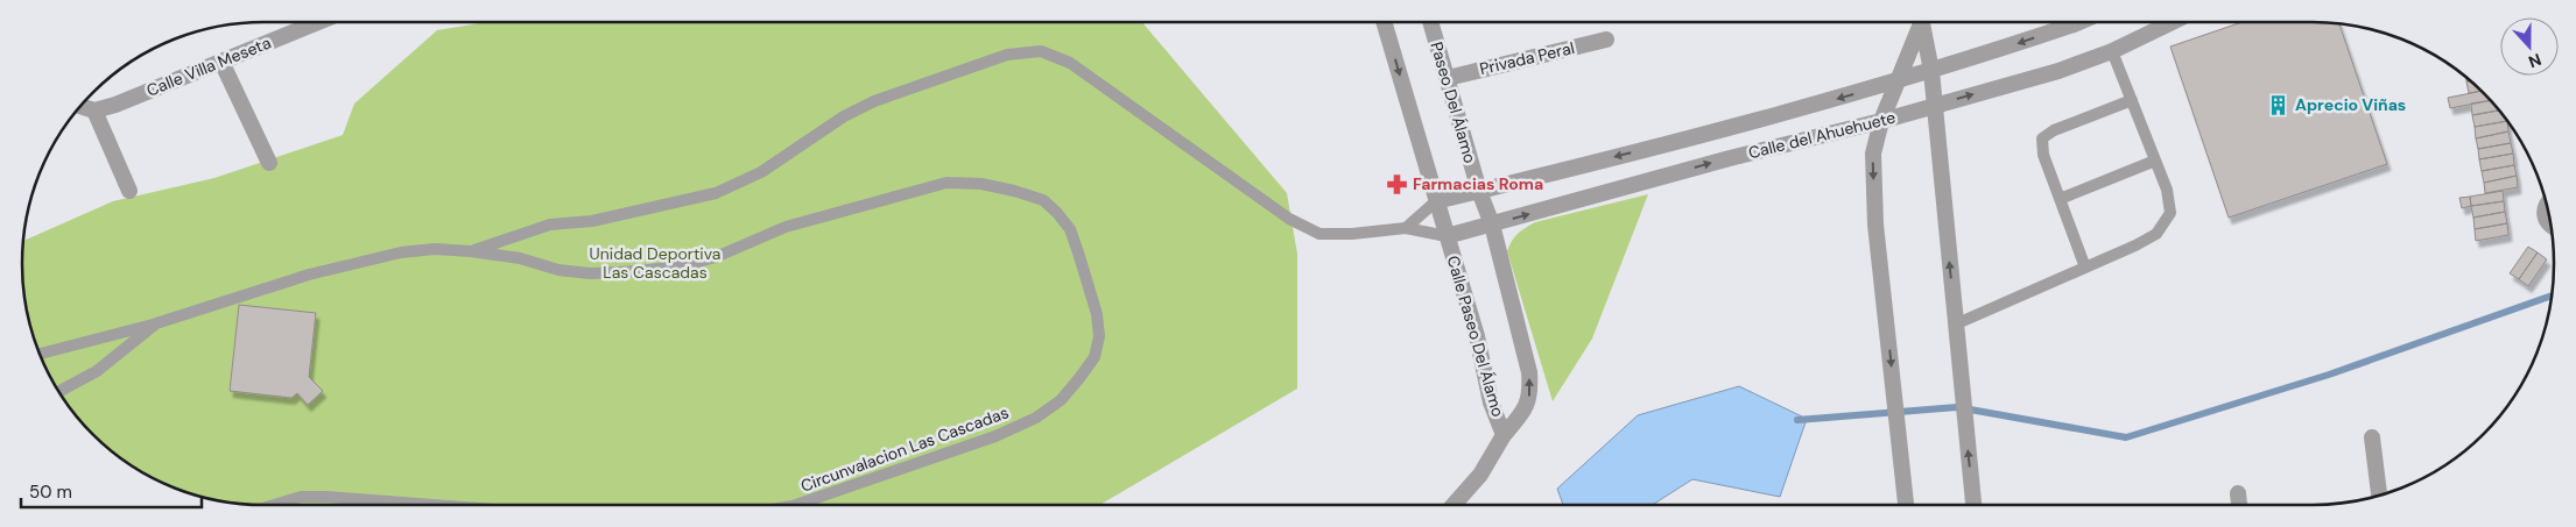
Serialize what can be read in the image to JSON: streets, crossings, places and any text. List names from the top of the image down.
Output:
{
  "streets": {
    "street": [
      "Privada Peral",
      "Calle Villa Meseta",
      "Paseo Del Álamo",
      "Calle del Ahuehuete",
      "Calle Paseo Del Álamo"
    ],
    "lane": ["Circunvalacion Las Cascadas"]
  },
  "crossings": [
    ["Privada Peral", "Paseo Del Álamo"],
    ["Paseo Del Álamo", "Calle del Ahuehuete"],
    ["Paseo Del Álamo", "Calle Paseo Del Álamo"],
    ["Calle del Ahuehuete", "Calle Paseo Del Álamo"]
  ],
  "parks": ["Unidad Deportiva Las Cascadas"],
  "places": {
    "building": ["Aprecio Viñas"],
    "pharmacy": ["Farmacias Roma"]
  },
  "scale_bar": "50 m",
  "north": "bottom"
}
